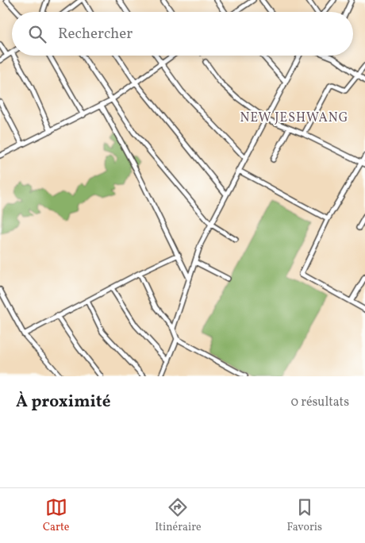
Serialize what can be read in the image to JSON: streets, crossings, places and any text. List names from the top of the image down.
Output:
{
  "districts": ["NEW JESHWANG"],
  "page": {
    "search": "Rechercher",
    "heading": ["À proximité", "0 résultats"],
    "nav": ["Carte", "Itinéraire", "Favoris"]
  }
}
